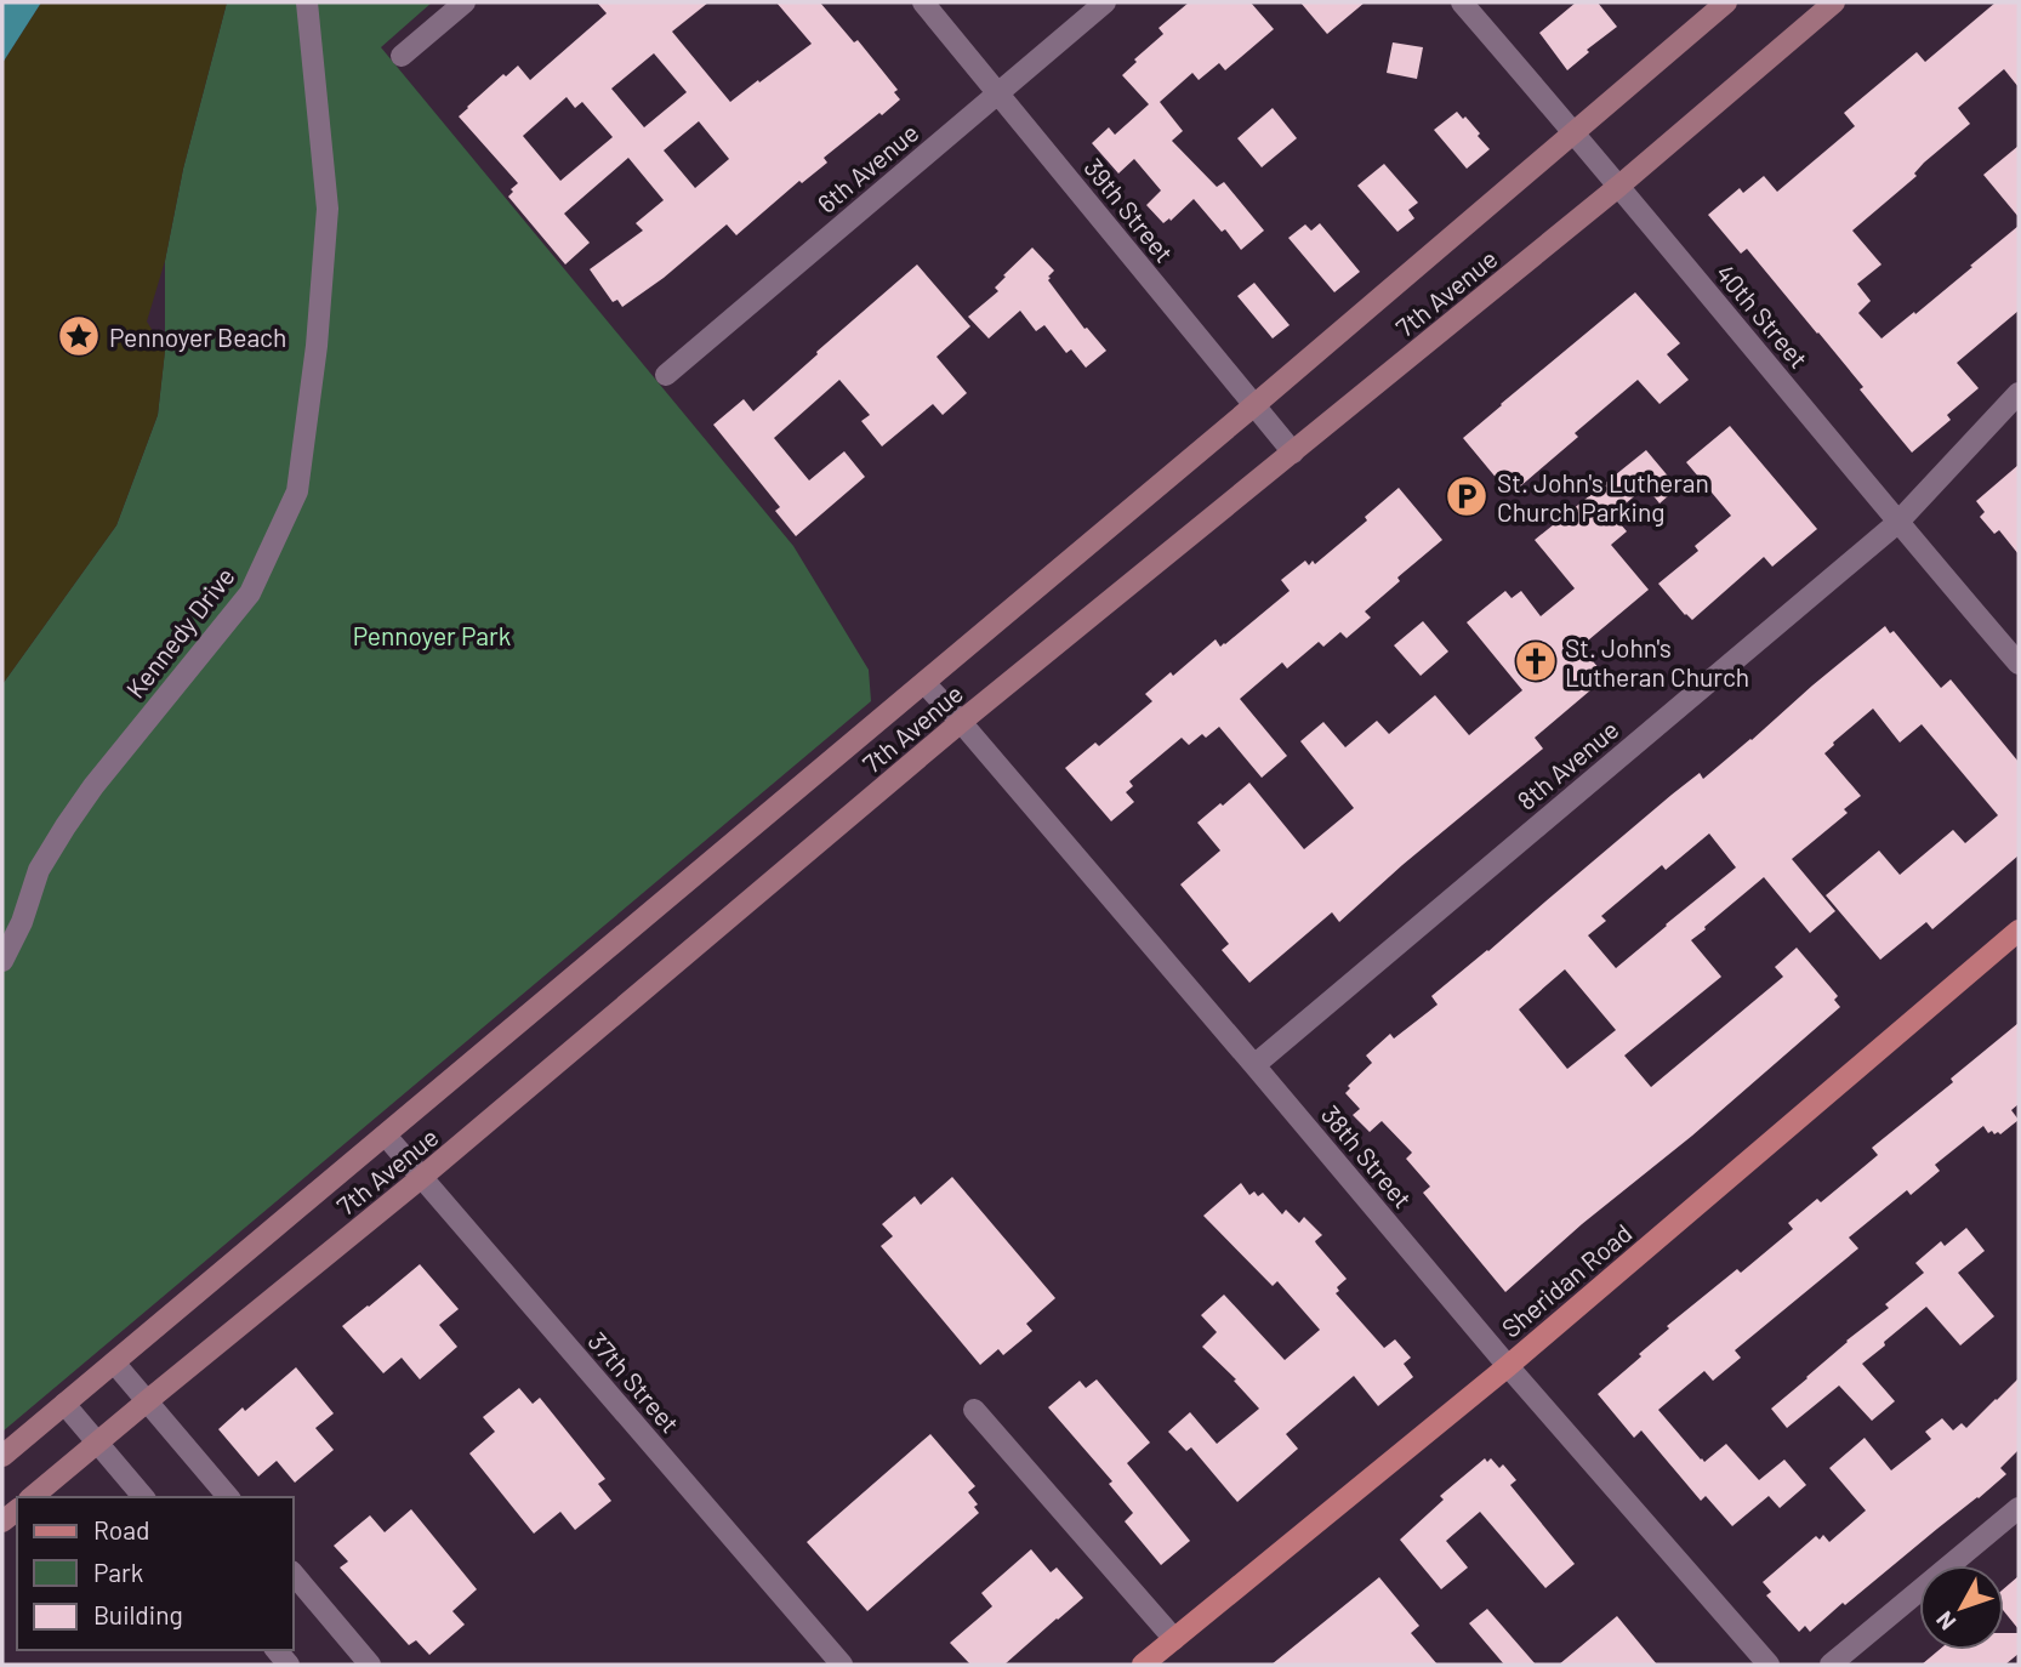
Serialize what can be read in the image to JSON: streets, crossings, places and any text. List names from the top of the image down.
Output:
{
  "streets": {
    "main road": ["Sheridan Road"],
    "street": [
      "6th Avenue",
      "39th Street",
      "7th Avenue",
      "40th Street",
      "Kennedy Drive",
      "8th Avenue",
      "38th Street",
      "37th Street"
    ]
  },
  "crossings": [
    ["6th Avenue", "39th Street"],
    ["39th Street", "7th Avenue"],
    ["7th Avenue", "40th Street"],
    ["7th Avenue", "38th Street"],
    ["7th Avenue", "37th Street"],
    ["40th Street", "8th Avenue"],
    ["8th Avenue", "38th Street"],
    ["38th Street", "Sheridan Road"]
  ],
  "parks": ["Pennoyer Park"],
  "places": {
    "place": ["Pennoyer Beach"],
    "parking": ["St. John's Lutheran Church Parking"],
    "church": ["St. John's Lutheran Church"]
  },
  "legend": ["Road", "Park", "Building"],
  "north": "bottom left"
}
